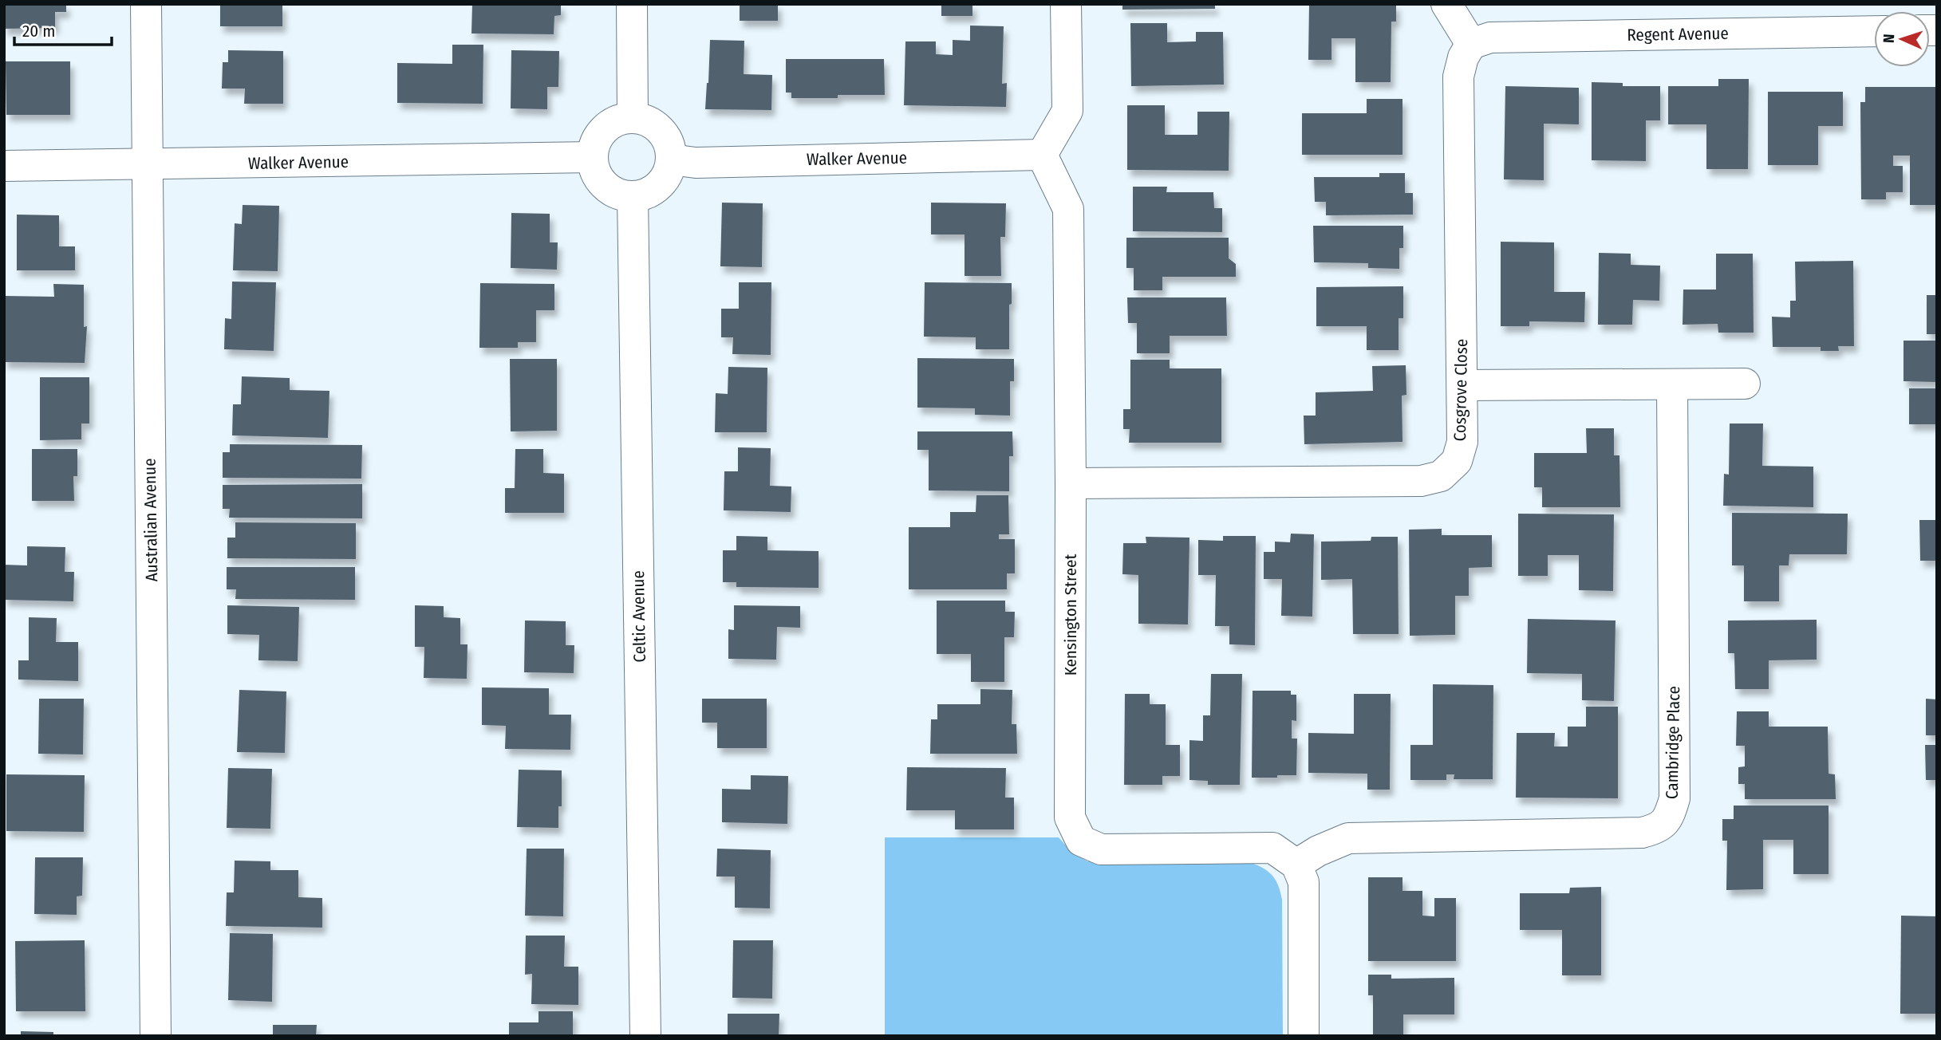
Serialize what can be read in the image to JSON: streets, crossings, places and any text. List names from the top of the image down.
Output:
{
  "streets": {
    "street": [
      "Regent Avenue",
      "Walker Avenue",
      "Cosgrove Close",
      "Australian Avenue",
      "Kensington Street",
      "Celtic Avenue",
      "Cambridge Place"
    ]
  },
  "crossings": [
    ["Regent Avenue", "Cosgrove Close"],
    ["Walker Avenue", "Australian Avenue"],
    ["Walker Avenue", "Kensington Street"],
    ["Walker Avenue", "Celtic Avenue"],
    ["Cosgrove Close", "Kensington Street"],
    ["Kensington Street", "Cambridge Place"]
  ],
  "scale_bar": "20 m",
  "north": "left"
}
